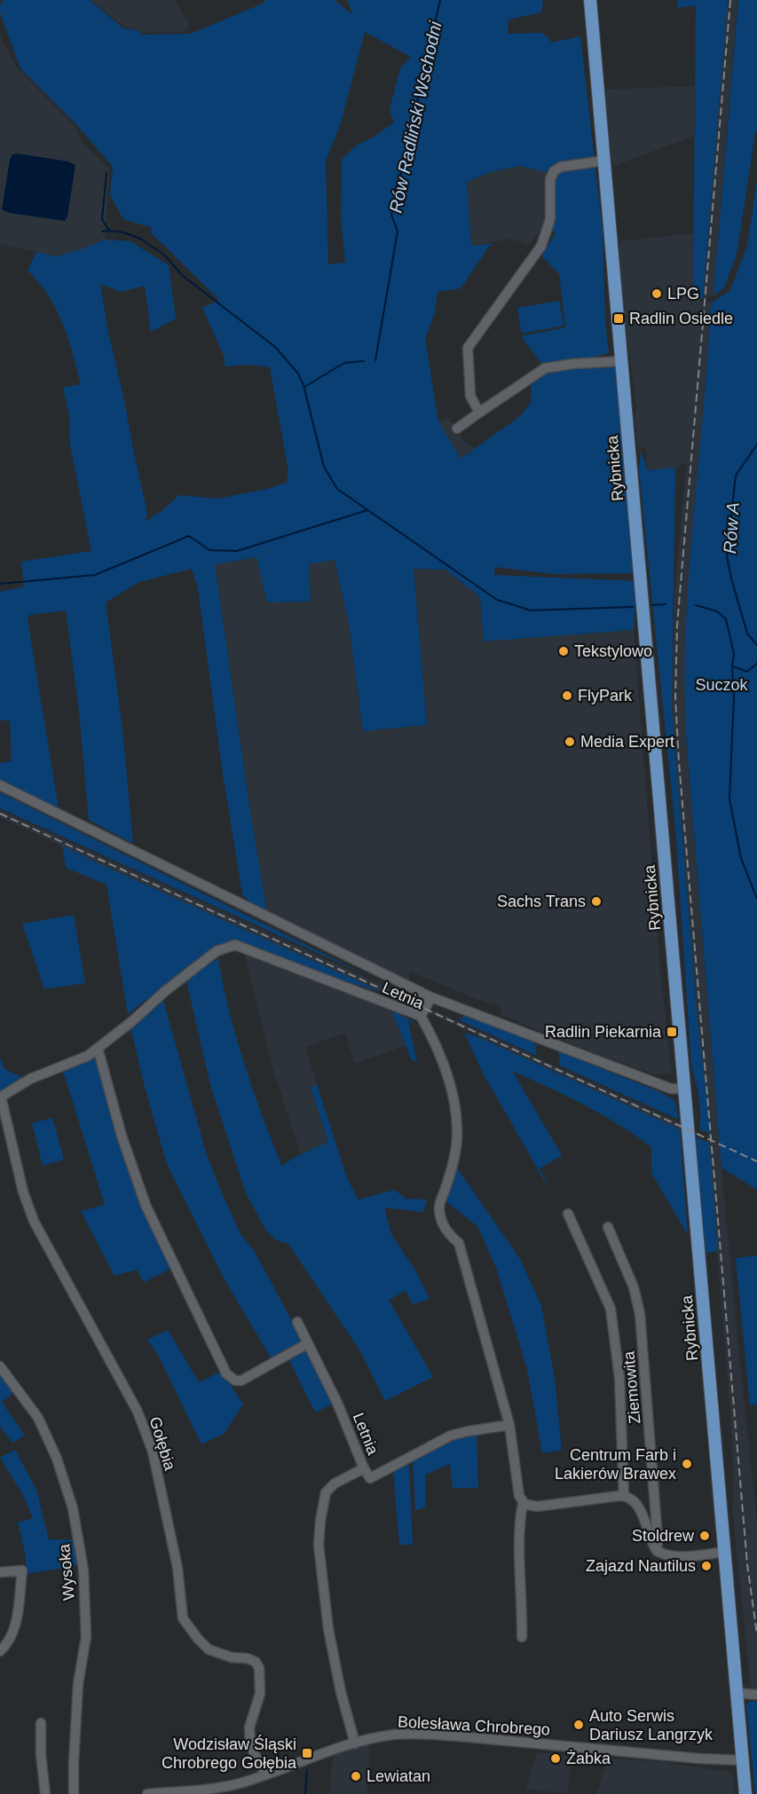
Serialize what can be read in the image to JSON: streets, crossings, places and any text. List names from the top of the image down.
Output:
{
  "streets": {
    "main road": ["Rybnicka"],
    "street": [
      "Letnia",
      "Ziemowita",
      "Gołębia",
      "Wysoka",
      "Bolesława Chrobrego"
    ]
  },
  "crossings": [
    ["Rybnicka", "Letnia"],
    ["Rybnicka", "Bolesława Chrobrego"],
    ["Letnia", "Gołębia"],
    ["Gołębia", "Bolesława Chrobrego"]
  ],
  "water": ["Rów Radliński Wschodni", "Rów A"],
  "parks": ["Suczok"],
  "places": {
    "other": [
      "LPG",
      "Tekstylowo",
      "FlyPark",
      "Media Expert",
      "Sachs Trans",
      "Centrum Farb i Lakierów Brawex",
      "Stoldrew",
      "Zajazd Nautilus",
      "Auto Serwis Dariusz Langrzyk",
      "Żabka",
      "Lewiatan"
    ],
    "transit": ["Radlin Osiedle", "Radlin Piekarnia", "Wodzisław Śląski Chrobrego Gołębia"]
  }
}
